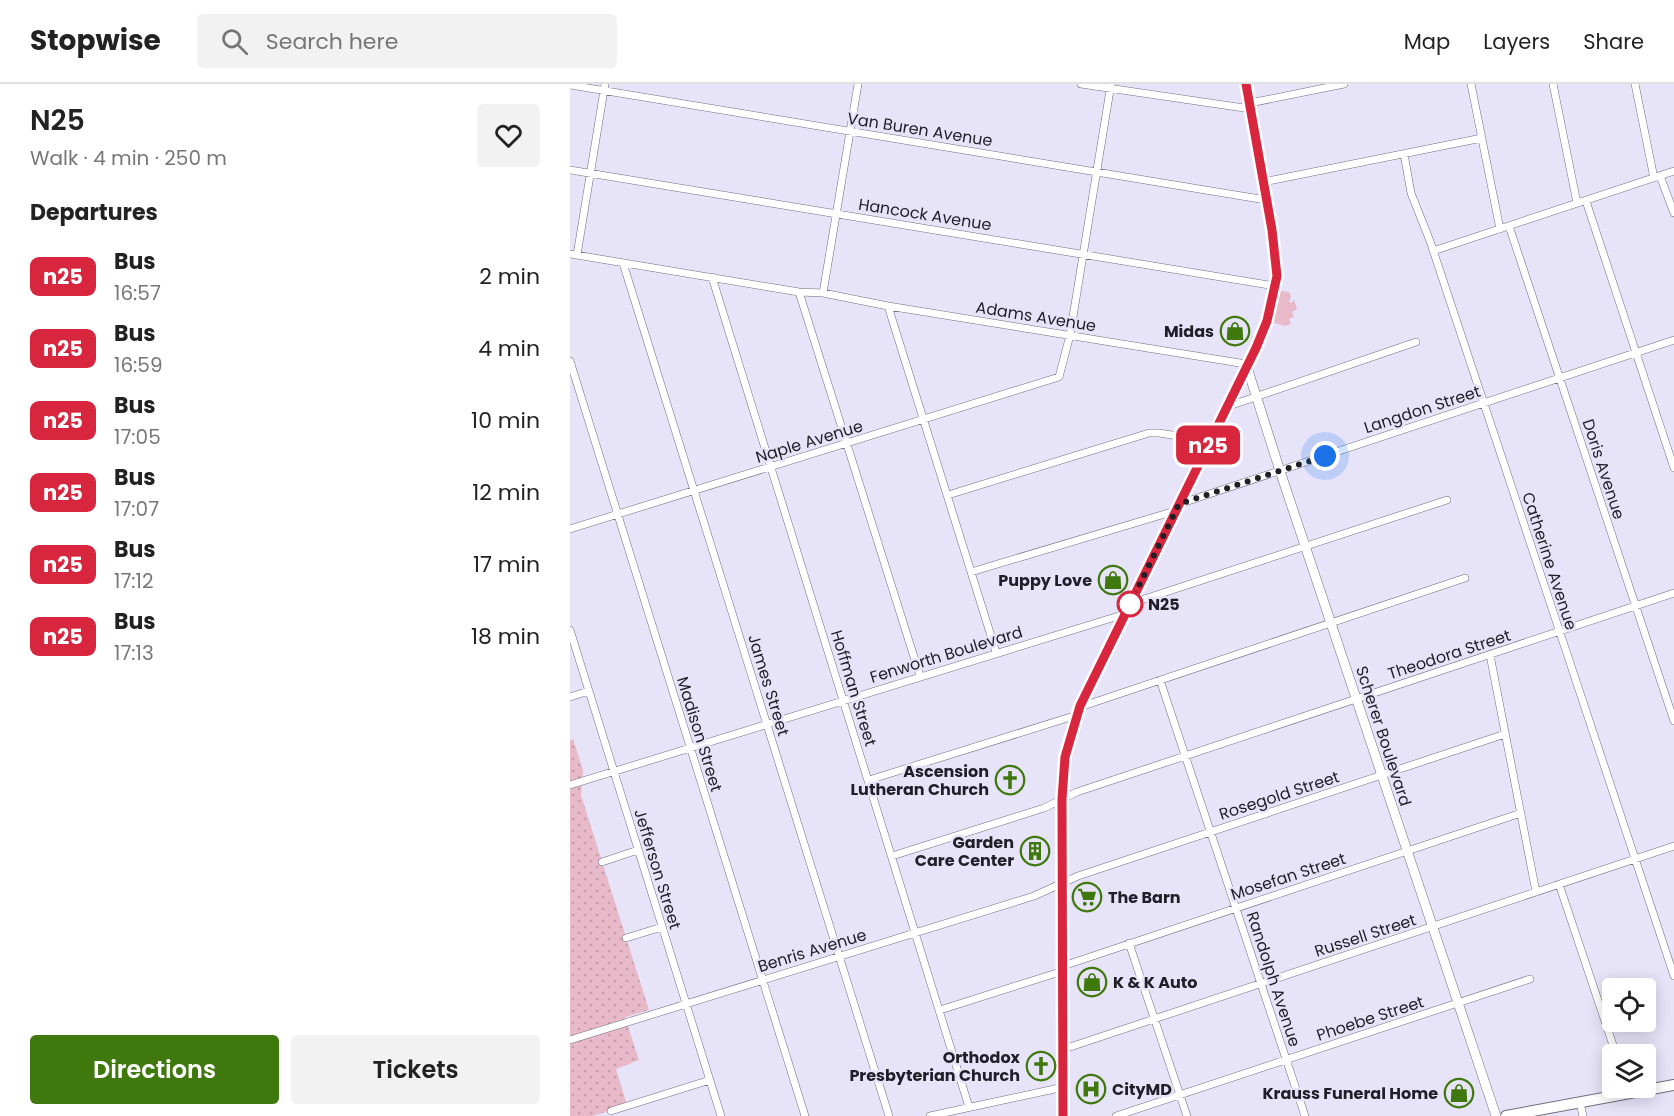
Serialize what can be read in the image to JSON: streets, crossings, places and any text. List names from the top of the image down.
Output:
{
  "streets": {
    "main road": ["Scherer Boulevard"],
    "street": [
      "Van Buren Avenue",
      "Hancock Avenue",
      "Adams Avenue",
      "Langdon Street",
      "Naple Avenue",
      "Doris Avenue",
      "Catherine Avenue",
      "Fenworth Boulevard",
      "Theodora Street",
      "James Street",
      "Hoffman Street",
      "Madison Street",
      "Rosegold Street",
      "Jefferson Street",
      "Mosefan Street",
      "Russell Street",
      "Benris Avenue",
      "Randolph Avenue",
      "Phoebe Street"
    ]
  },
  "crossings": [
    ["Adams Avenue", "Naple Avenue"],
    ["Adams Avenue", "Scherer Boulevard"],
    ["Langdon Street", "Doris Avenue"],
    ["Langdon Street", "Catherine Avenue"],
    ["Langdon Street", "Scherer Boulevard"],
    ["Naple Avenue", "James Street"],
    ["Naple Avenue", "Hoffman Street"],
    ["Naple Avenue", "Madison Street"],
    ["Doris Avenue", "Theodora Street"],
    ["Catherine Avenue", "Theodora Street"],
    ["Catherine Avenue", "Russell Street"],
    ["Fenworth Boulevard", "James Street"],
    ["Fenworth Boulevard", "Hoffman Street"],
    ["Fenworth Boulevard", "Madison Street"],
    ["Fenworth Boulevard", "Jefferson Street"],
    ["Theodora Street", "Hoffman Street"],
    ["Theodora Street", "Scherer Boulevard"],
    ["Theodora Street", "Randolph Avenue"],
    ["James Street", "Benris Avenue"],
    ["Hoffman Street", "Mosefan Street"],
    ["Hoffman Street", "Benris Avenue"],
    ["Madison Street", "Benris Avenue"],
    ["Scherer Boulevard", "Rosegold Street"],
    ["Scherer Boulevard", "Mosefan Street"],
    ["Scherer Boulevard", "Russell Street"],
    ["Scherer Boulevard", "Phoebe Street"],
    ["Rosegold Street", "Benris Avenue"],
    ["Rosegold Street", "Randolph Avenue"],
    ["Jefferson Street", "Benris Avenue"],
    ["Mosefan Street", "Randolph Avenue"],
    ["Russell Street", "Randolph Avenue"],
    ["Randolph Avenue", "Phoebe Street"]
  ],
  "places": {
    "shop": [
      "Midas",
      "Puppy Love",
      "K & K Auto",
      "Krauss Funeral Home"
    ],
    "other": ["N25"],
    "church": ["Ascension Lutheran Church", "Orthodox Presbyterian Church"],
    "building": ["Garden Care Center"],
    "supermarket": ["The Barn"],
    "hospital": ["CityMD"]
  },
  "lines": ["bus line n25"],
  "page": {
    "header": "Stopwise",
    "search": "Search here",
    "nav": ["Map", "Layers", "Share"],
    "heading": [
      ["N25", "Walk · 4 min · 250 m"],
      "Departures"
    ],
    "on_map": "n25",
    "list": [
      {
        "mark": "n25",
        "name": "Bus",
        "note": "16:57",
        "value": "2 min"
      },
      {
        "mark": "n25",
        "name": "Bus",
        "note": "16:59",
        "value": "4 min"
      },
      {
        "mark": "n25",
        "name": "Bus",
        "note": "17:05",
        "value": "10 min"
      },
      {
        "mark": "n25",
        "name": "Bus",
        "note": "17:07",
        "value": "12 min"
      },
      {
        "mark": "n25",
        "name": "Bus",
        "note": "17:12",
        "value": "17 min"
      },
      {
        "mark": "n25",
        "name": "Bus",
        "note": "17:13",
        "value": "18 min"
      }
    ],
    "buttons": ["Directions", "Tickets"]
  }
}
